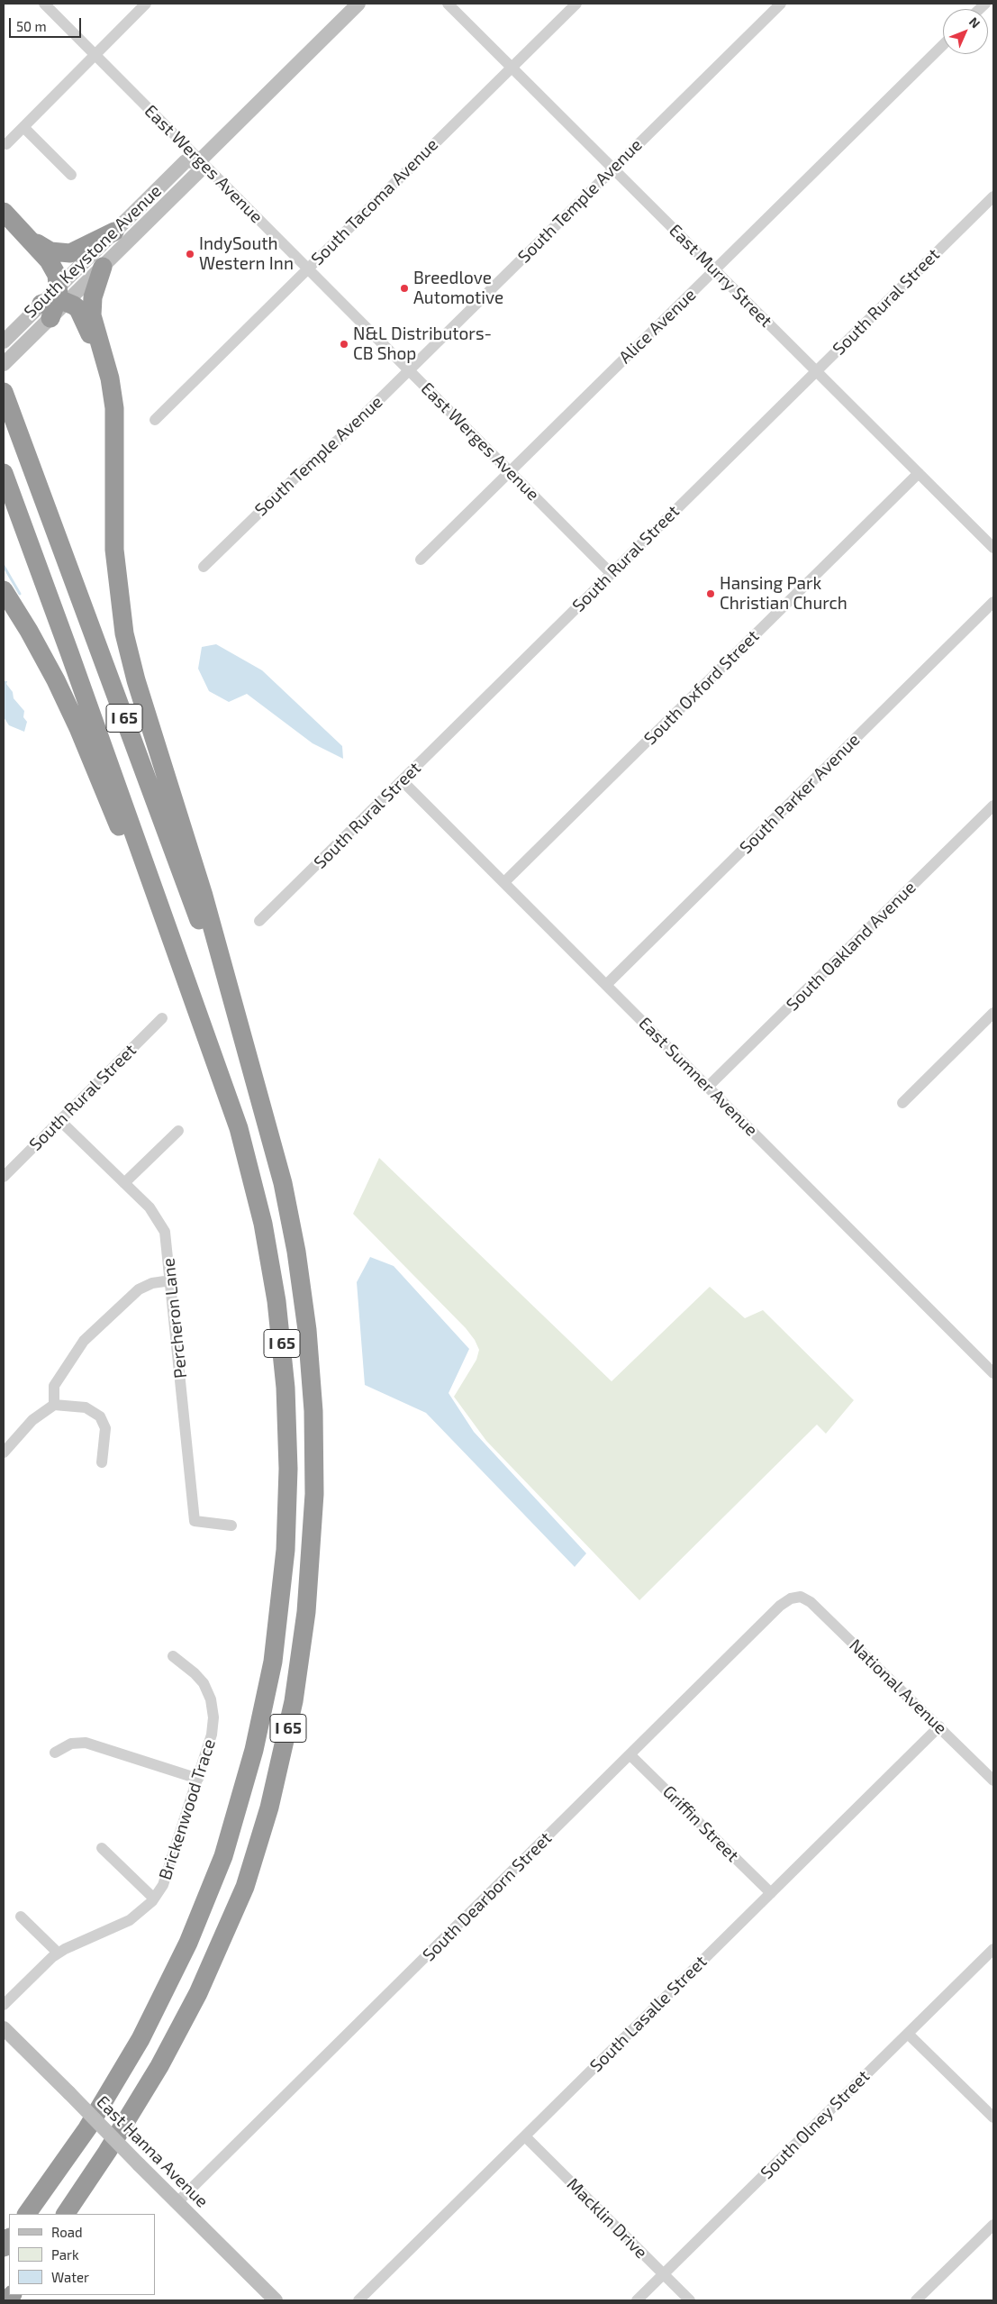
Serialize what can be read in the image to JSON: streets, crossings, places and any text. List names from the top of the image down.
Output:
{
  "streets": {
    "highway": ["I 65"],
    "main road": ["South Keystone Avenue", "East Hanna Avenue"],
    "street": [
      "East Werges Avenue",
      "South Temple Avenue",
      "South Tacoma Avenue",
      "East Murry Street",
      "South Rural Street",
      "Alice Avenue",
      "South Oxford Street",
      "South Parker Avenue",
      "South Oakland Avenue",
      "East Sumner Avenue",
      "Percheron Lane",
      "National Avenue",
      "Brickenwood Trace",
      "Griffin Street",
      "South Dearborn Street",
      "South Lasalle Street",
      "South Olney Street",
      "Macklin Drive"
    ]
  },
  "crossings": [
    ["East Werges Avenue", "South Temple Avenue"],
    ["East Werges Avenue", "South Tacoma Avenue"],
    ["East Werges Avenue", "South Keystone Avenue"],
    ["East Werges Avenue", "South Rural Street"],
    ["East Werges Avenue", "Alice Avenue"],
    ["South Temple Avenue", "East Murry Street"],
    ["South Tacoma Avenue", "East Murry Street"],
    ["East Murry Street", "South Rural Street"],
    ["East Murry Street", "Alice Avenue"],
    ["East Murry Street", "South Oxford Street"],
    ["South Rural Street", "East Sumner Avenue"],
    ["South Rural Street", "Percheron Lane"],
    ["South Oxford Street", "East Sumner Avenue"],
    ["South Parker Avenue", "East Sumner Avenue"],
    ["South Oakland Avenue", "East Sumner Avenue"],
    ["National Avenue", "South Dearborn Street"],
    ["National Avenue", "South Lasalle Street"],
    ["Griffin Street", "South Dearborn Street"],
    ["Griffin Street", "South Lasalle Street"],
    ["South Dearborn Street", "East Hanna Avenue"],
    ["South Lasalle Street", "Macklin Drive"],
    ["South Olney Street", "Macklin Drive"]
  ],
  "places": [
    "IndySouth Western Inn",
    "Breedlove Automotive",
    "N&L Distributors- CB Shop",
    "Hansing Park Christian Church"
  ],
  "legend": ["Road", "Park", "Water"],
  "scale_bar": "50 m",
  "north": "top right"
}
